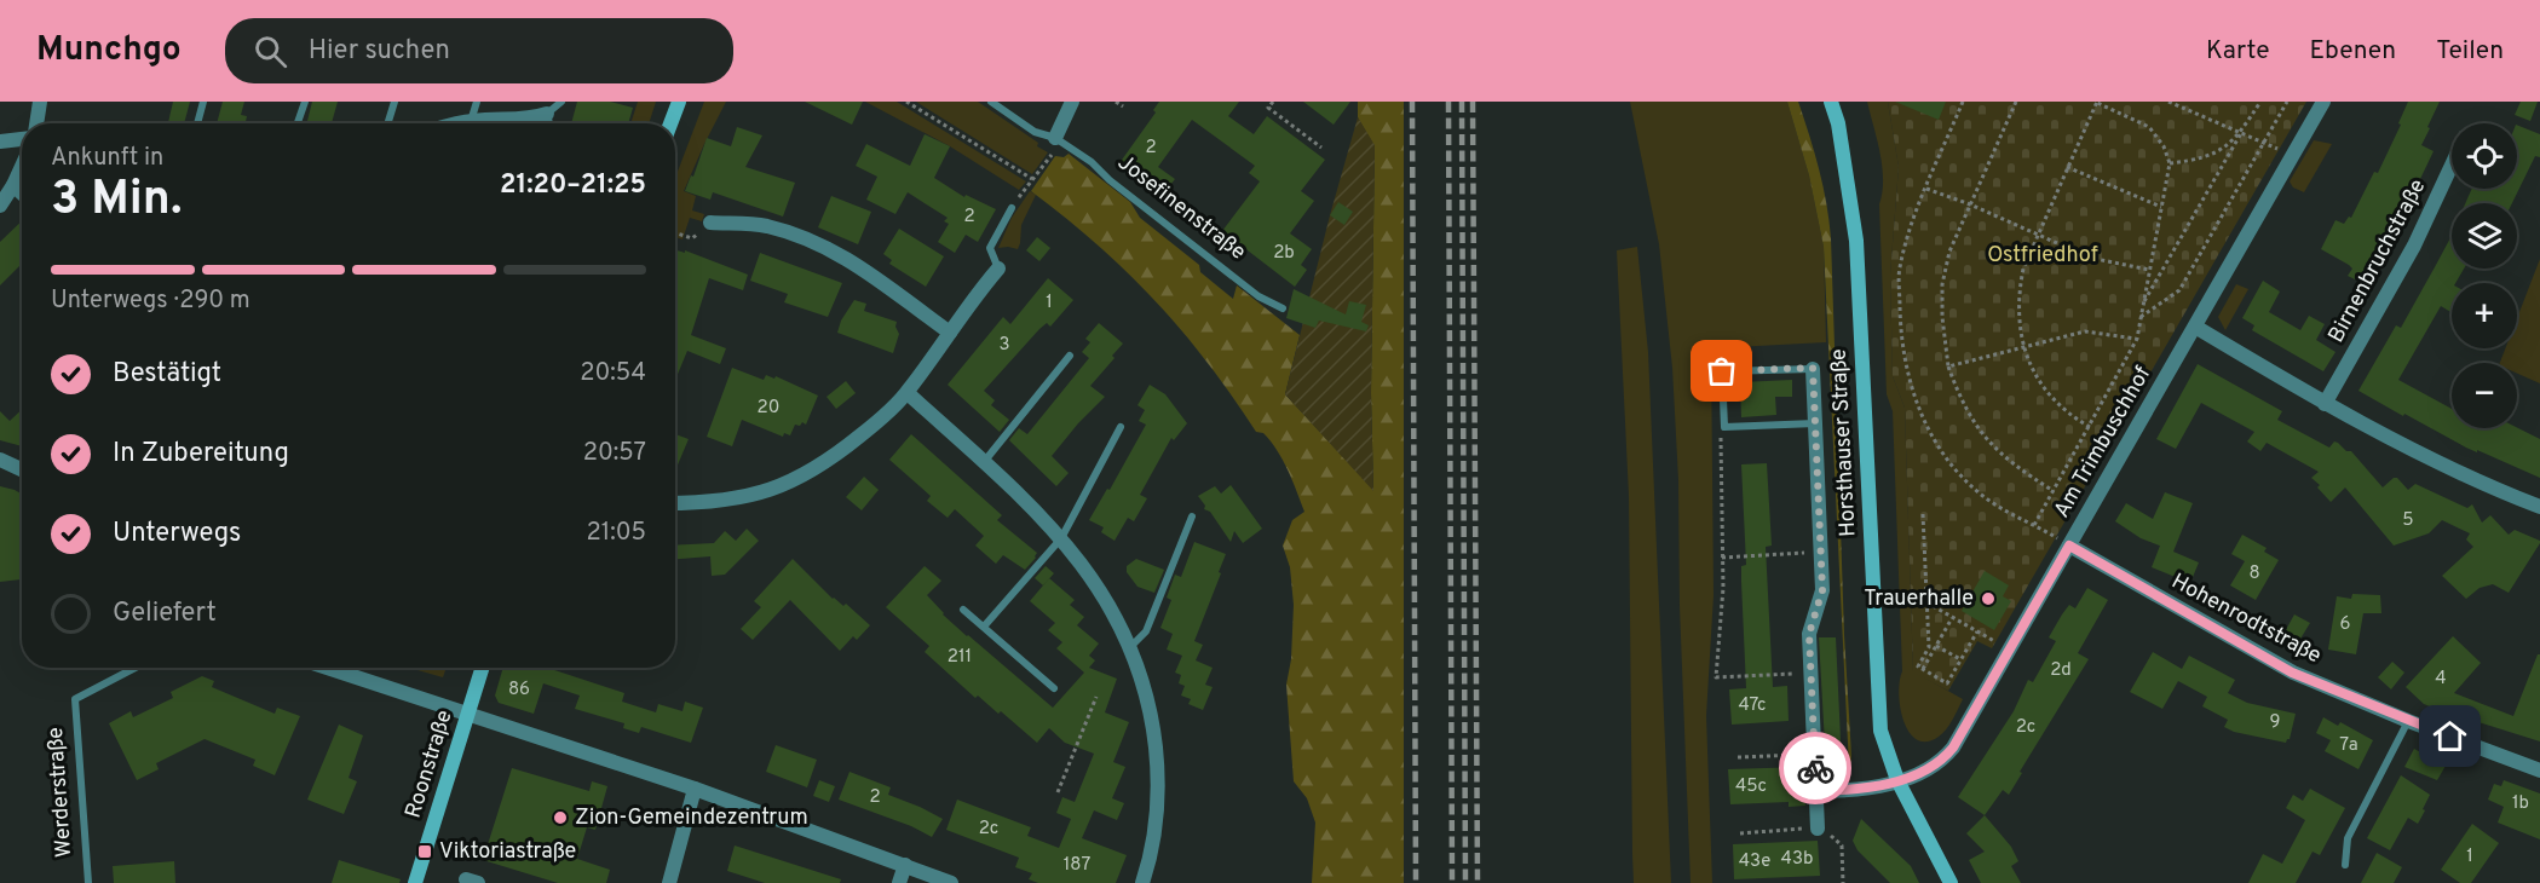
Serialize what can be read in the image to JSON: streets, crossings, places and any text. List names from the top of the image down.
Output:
{
  "streets": {
    "street": [
      "Birnenbruchstraße",
      "Horsthauser Straße",
      "Am Trimbuschhof",
      "Hohenrodtstraße",
      "Roonstraße"
    ],
    "lane": ["Josefinenstraße", "Werderstraße"]
  },
  "crossings": [
    ["Horsthauser Straße", "Am Trimbuschhof"],
    ["Am Trimbuschhof", "Hohenrodtstraße"]
  ],
  "parks": ["Ostfriedhof"],
  "places": {
    "other": ["Trauerhalle", "Zion-Gemeindezentrum"],
    "transit": ["Viktoriastraße"]
  },
  "house_numbers": [
    "2",
    "2",
    "2b",
    "1",
    "3",
    "20",
    "5",
    "8",
    "6",
    "211",
    "2d",
    "4",
    "86",
    "47c",
    "9",
    "2c",
    "7a",
    "45c",
    "2",
    "1b",
    "2c",
    "1",
    "43b",
    "43e",
    "187"
  ],
  "page": {
    "header": "Munchgo",
    "search": "Hier suchen",
    "nav": ["Karte", "Ebenen", "Teilen"],
    "map_buttons": ["+", "−"],
    "heading": ["3 Min.", "Ankunft in", "21:20–21:25"],
    "bar": "Unterwegs · 290 m",
    "list": [
      ["Bestätigt", "20:54"],
      ["In Zubereitung", "20:57"],
      ["Unterwegs", "21:05"],
      "Geliefert"
    ]
  }
}
